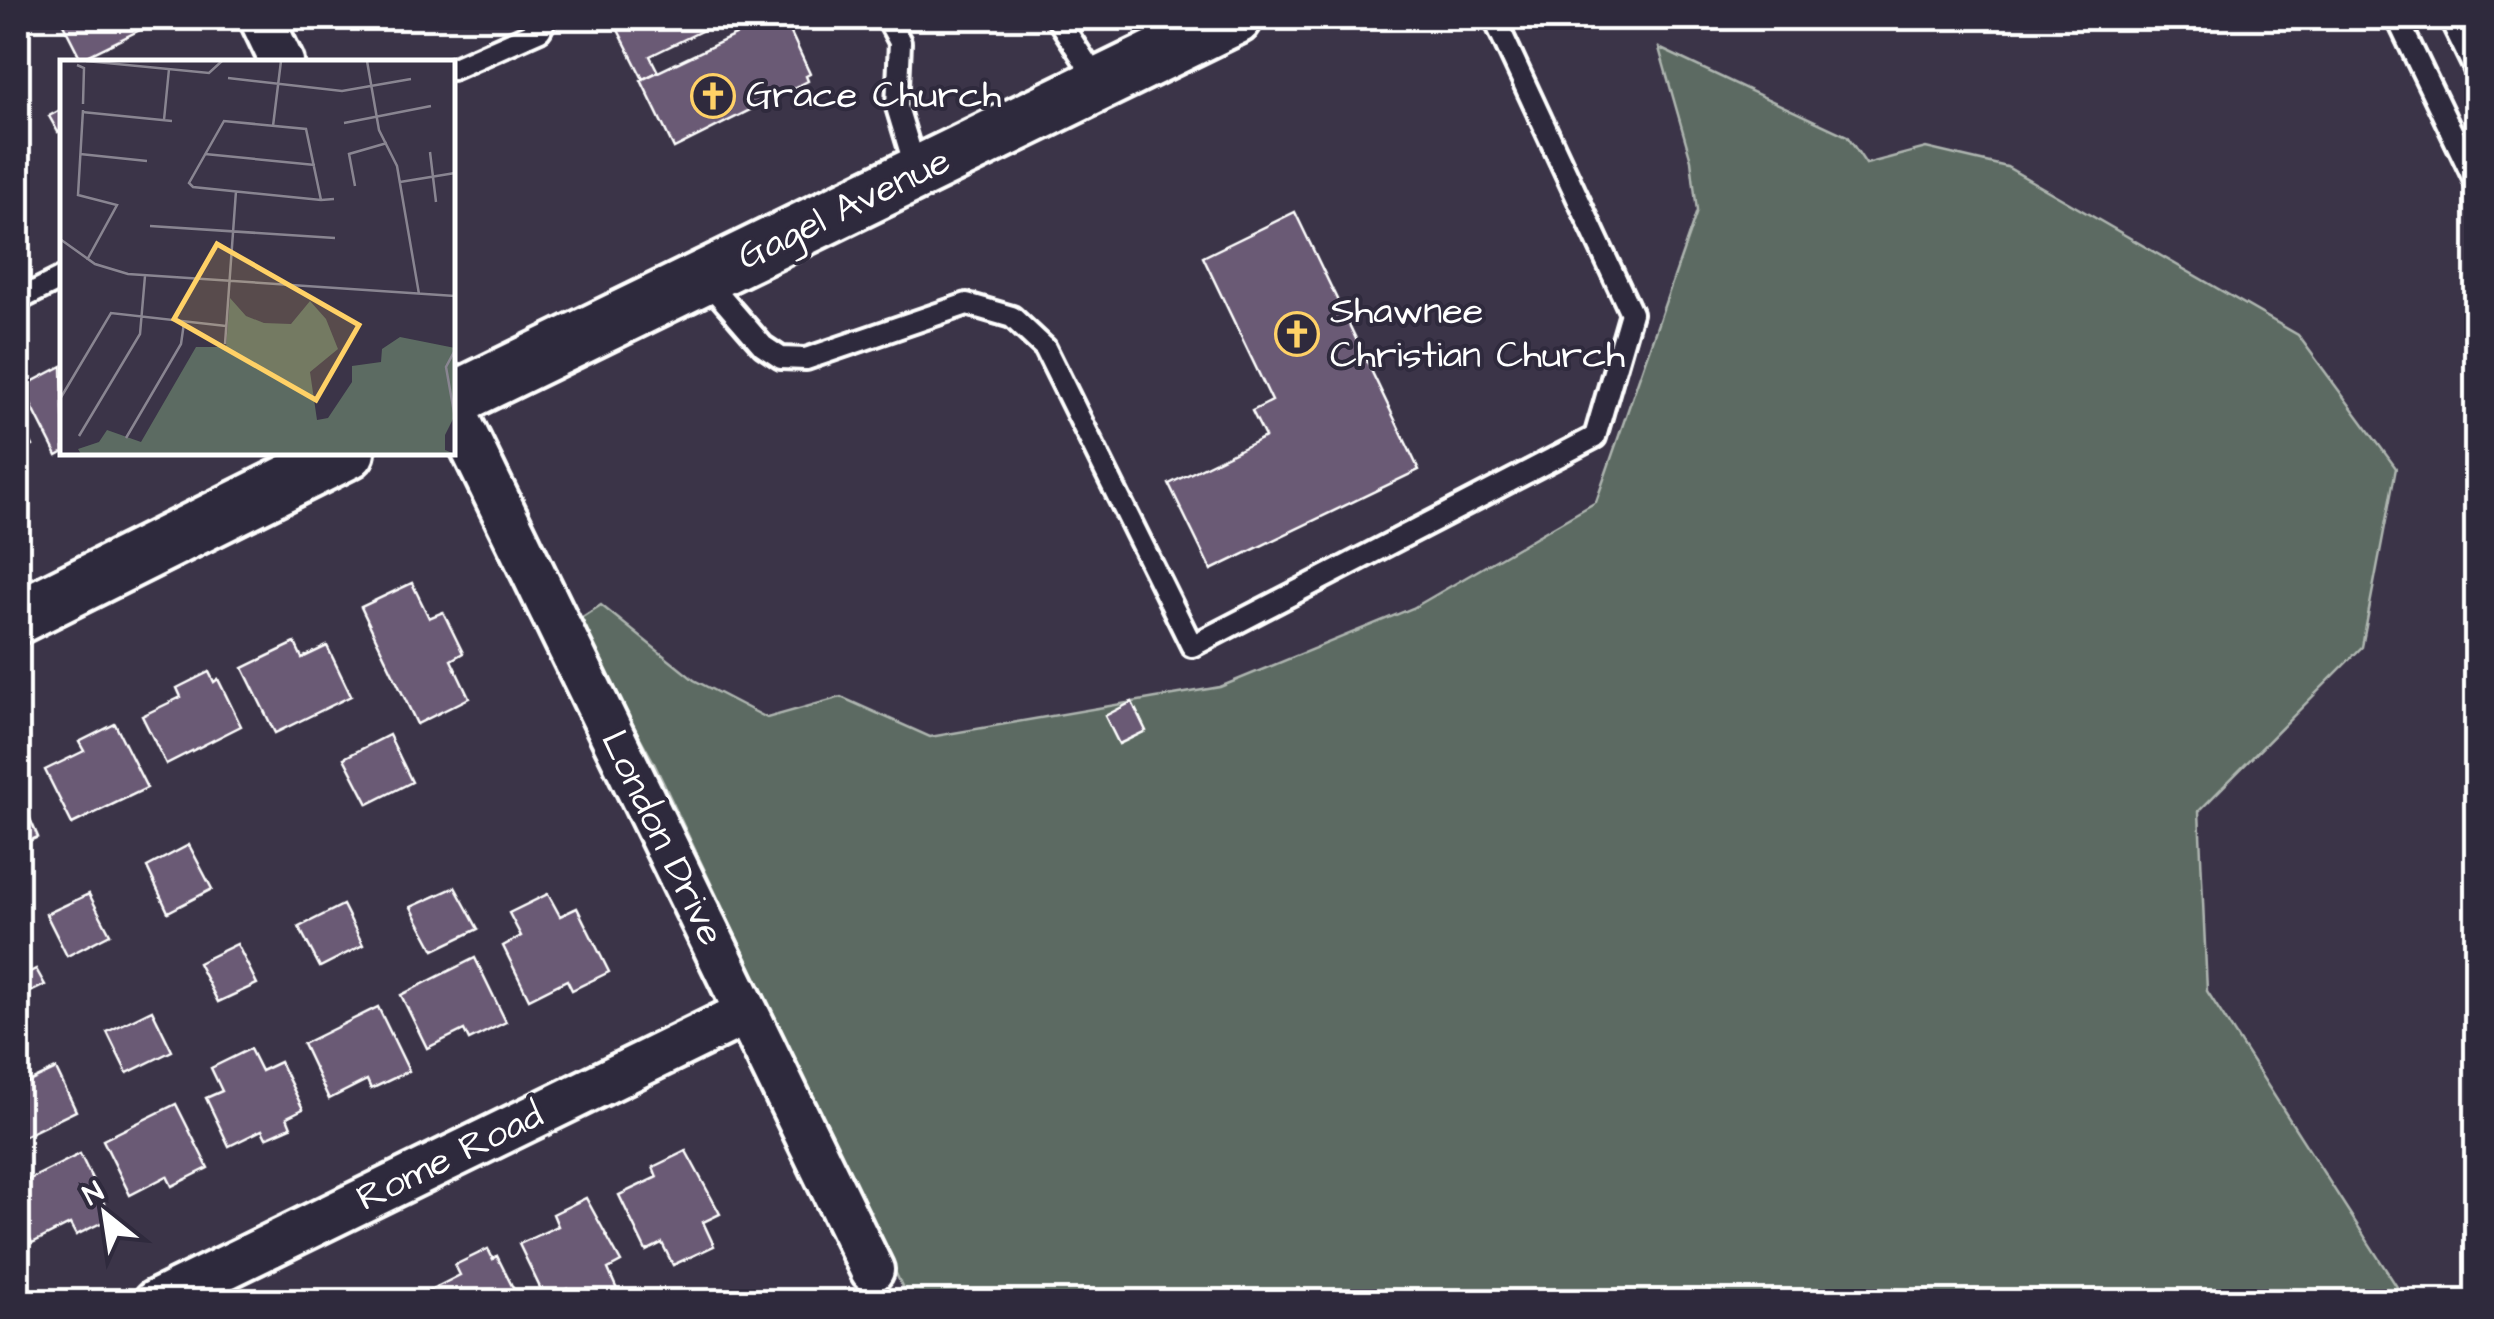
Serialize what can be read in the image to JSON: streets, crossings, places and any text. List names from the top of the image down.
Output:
{
  "streets": {
    "street": ["Gagel Avenue", "London Drive", "Rome Road"]
  },
  "crossings": [
    ["London Drive", "Rome Road"]
  ],
  "places": {
    "church": ["Grace Church", "Shawnee Christian Church"]
  },
  "north": "top left"
}
